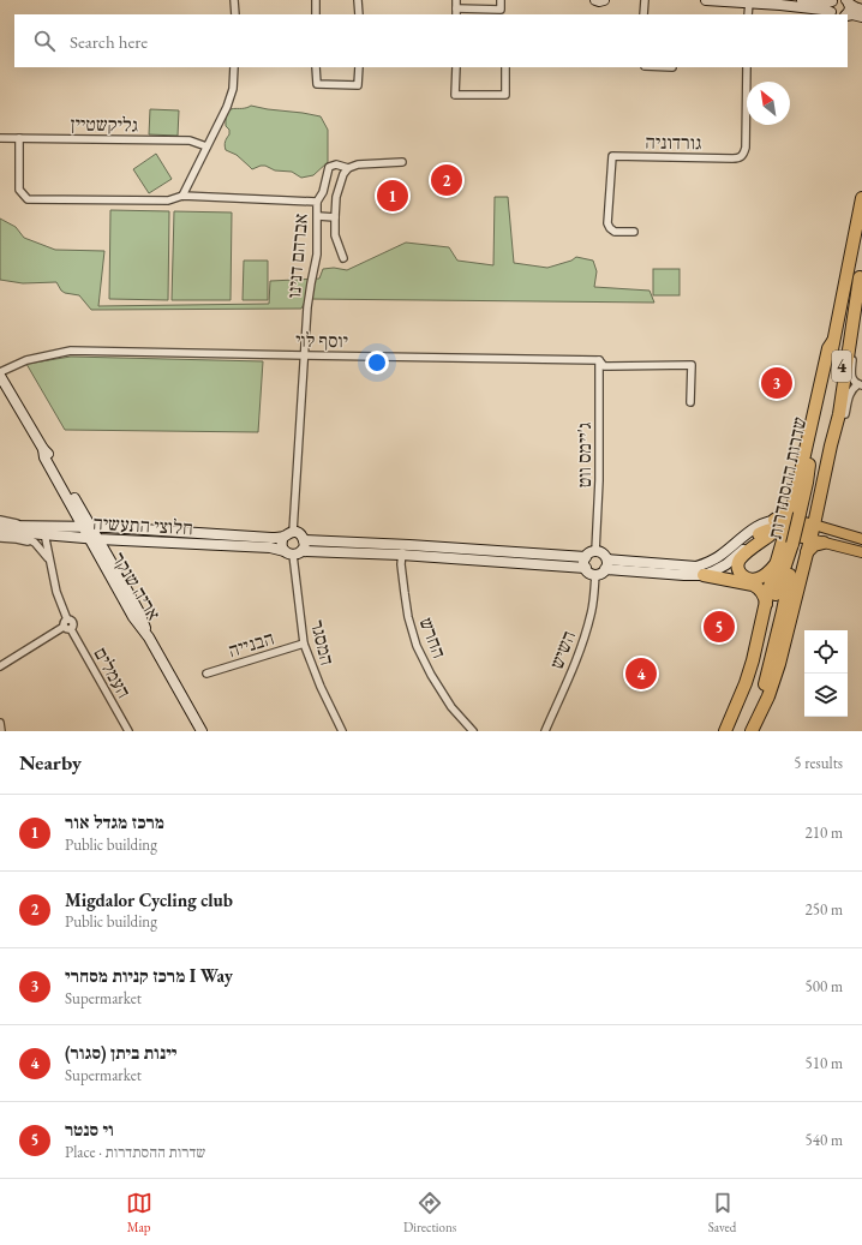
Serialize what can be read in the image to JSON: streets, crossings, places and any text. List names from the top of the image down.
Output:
{
  "streets": {
    "highway": ["4", "שדרות ההסתדרות"],
    "street": [
      "גליקשטיין",
      "גורדוניה",
      "אברהם דנינו",
      "יוסף לוי",
      "ג'יימס ווט",
      "חלוצי התעשיה",
      "אריה שנקר",
      "החרש",
      "המסגר",
      "הבנייה",
      "השיש",
      "העמלים"
    ]
  },
  "crossings": [
    ["גליקשטיין", "אברהם דנינו"],
    ["אברהם דנינו", "יוסף לוי"],
    ["אברהם דנינו", "חלוצי התעשיה"],
    ["אברהם דנינו", "המסגר"],
    ["יוסף לוי", "ג'יימס ווט"],
    ["יוסף לוי", "אריה שנקר"],
    ["ג'יימס ווט", "חלוצי התעשיה"],
    ["ג'יימס ווט", "השיש"],
    ["חלוצי התעשיה", "אריה שנקר"],
    ["חלוצי התעשיה", "החרש"],
    ["חלוצי התעשיה", "המסגר"],
    ["חלוצי התעשיה", "השיש"],
    ["המסגר", "הבנייה"]
  ],
  "north": "top left",
  "page": {
    "search": "Search here",
    "pins": [
      "2",
      "1",
      "3",
      "5",
      "4"
    ],
    "heading": ["Nearby", "5 results"],
    "list": [
      {
        "mark": "1",
        "name": "מרכז מגדל אור",
        "note": "Public building",
        "value": "210 m"
      },
      {
        "mark": "2",
        "name": "Migdalor Cycling club",
        "note": "Public building",
        "value": "250 m"
      },
      {
        "mark": "3",
        "name": "מרכז קניות מסחרי I Way",
        "note": "Supermarket",
        "value": "500 m"
      },
      {
        "mark": "4",
        "name": "יינות ביתן (סגור)",
        "note": "Supermarket",
        "value": "510 m"
      },
      {
        "mark": "5",
        "name": "וי סנטר",
        "note": "Place · שדרות ההסתדרות",
        "value": "540 m"
      }
    ],
    "nav": ["Map", "Directions", "Saved"]
  }
}
